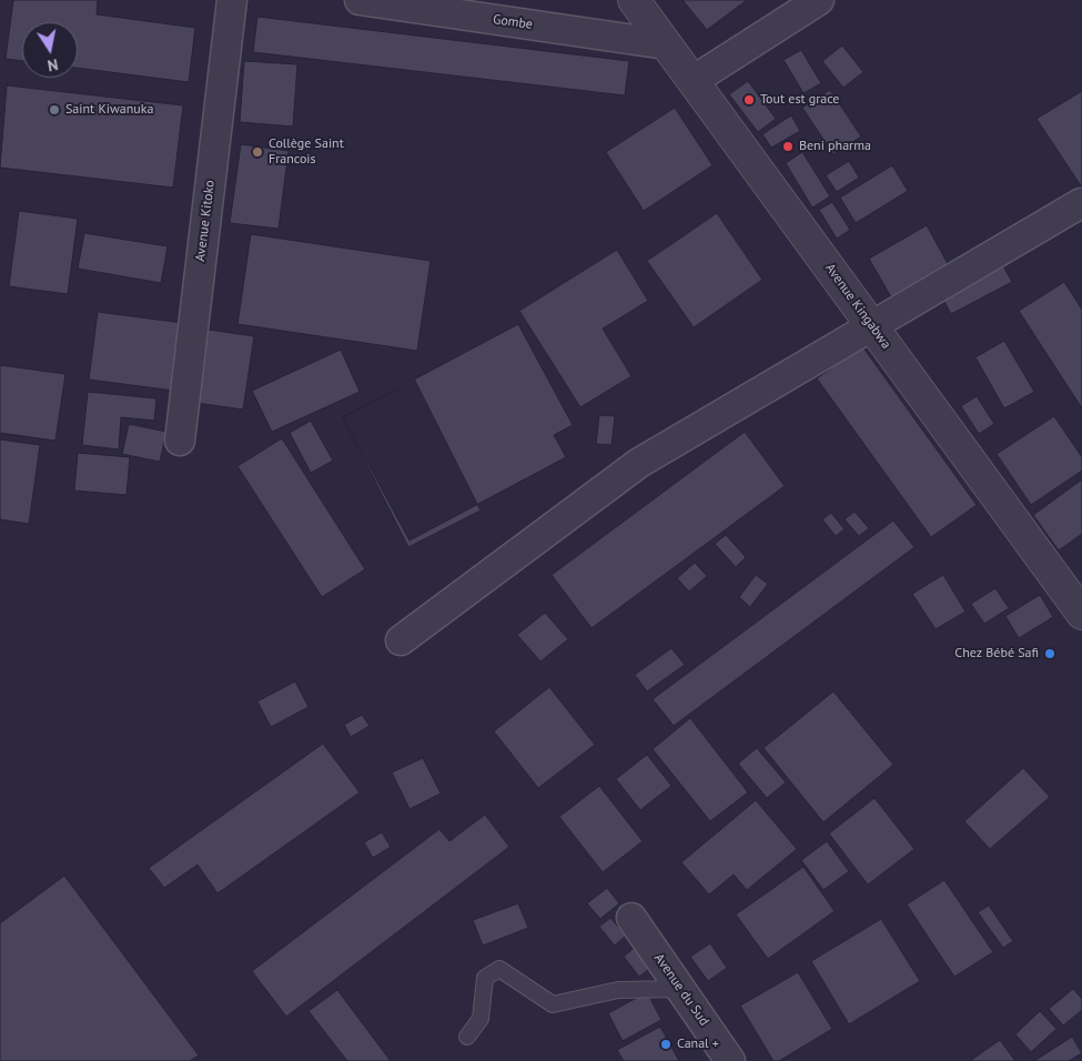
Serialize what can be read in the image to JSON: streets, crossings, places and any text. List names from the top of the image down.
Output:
{
  "streets": {
    "street": [
      "Gombe",
      "Avenue Kitoko",
      "Avenue Kingabwa",
      "Avenue du Sud"
    ]
  },
  "crossings": [
    ["Gombe", "Avenue Kingabwa"]
  ],
  "places": [
    "Tout est grace",
    "Saint Kiwanuka",
    "Beni pharma",
    "Collège Saint Francois",
    "Chez Bébé Safi",
    "Canal +"
  ],
  "north": "bottom"
}
